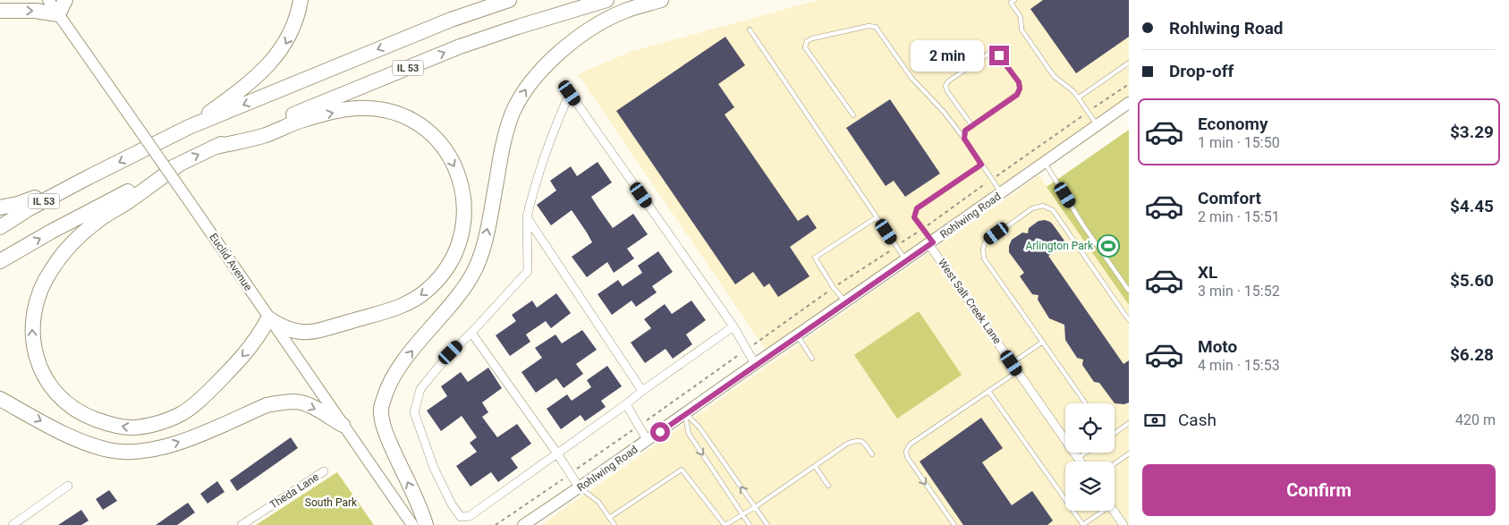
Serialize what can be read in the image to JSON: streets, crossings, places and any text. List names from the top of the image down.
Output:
{
  "streets": {
    "highway": ["IL 53"],
    "main road": ["Rohlwing Road", "Euclid Avenue"],
    "street": ["West Salt Creek Lane", "Theda Lane"]
  },
  "crossings": [
    ["Rohlwing Road", "West Salt Creek Lane"]
  ],
  "parks": ["South Park"],
  "places": {
    "sports": ["Arlington Park"]
  },
  "page": {
    "banner": ["Rohlwing Road", "Drop-off"],
    "bubble": "2 min",
    "list": [
      {
        "name": "Economy",
        "note": "1 min · 15:50",
        "value": "$3.29"
      },
      {
        "name": "Comfort",
        "note": "2 min · 15:51",
        "value": "$4.45"
      },
      {
        "name": "XL",
        "note": "3 min · 15:52",
        "value": "$5.60"
      },
      {
        "name": "Moto",
        "note": "4 min · 15:53",
        "value": "$6.28"
      }
    ],
    "pay": ["Cash", "420 m"],
    "buttons": "Confirm"
  }
}
